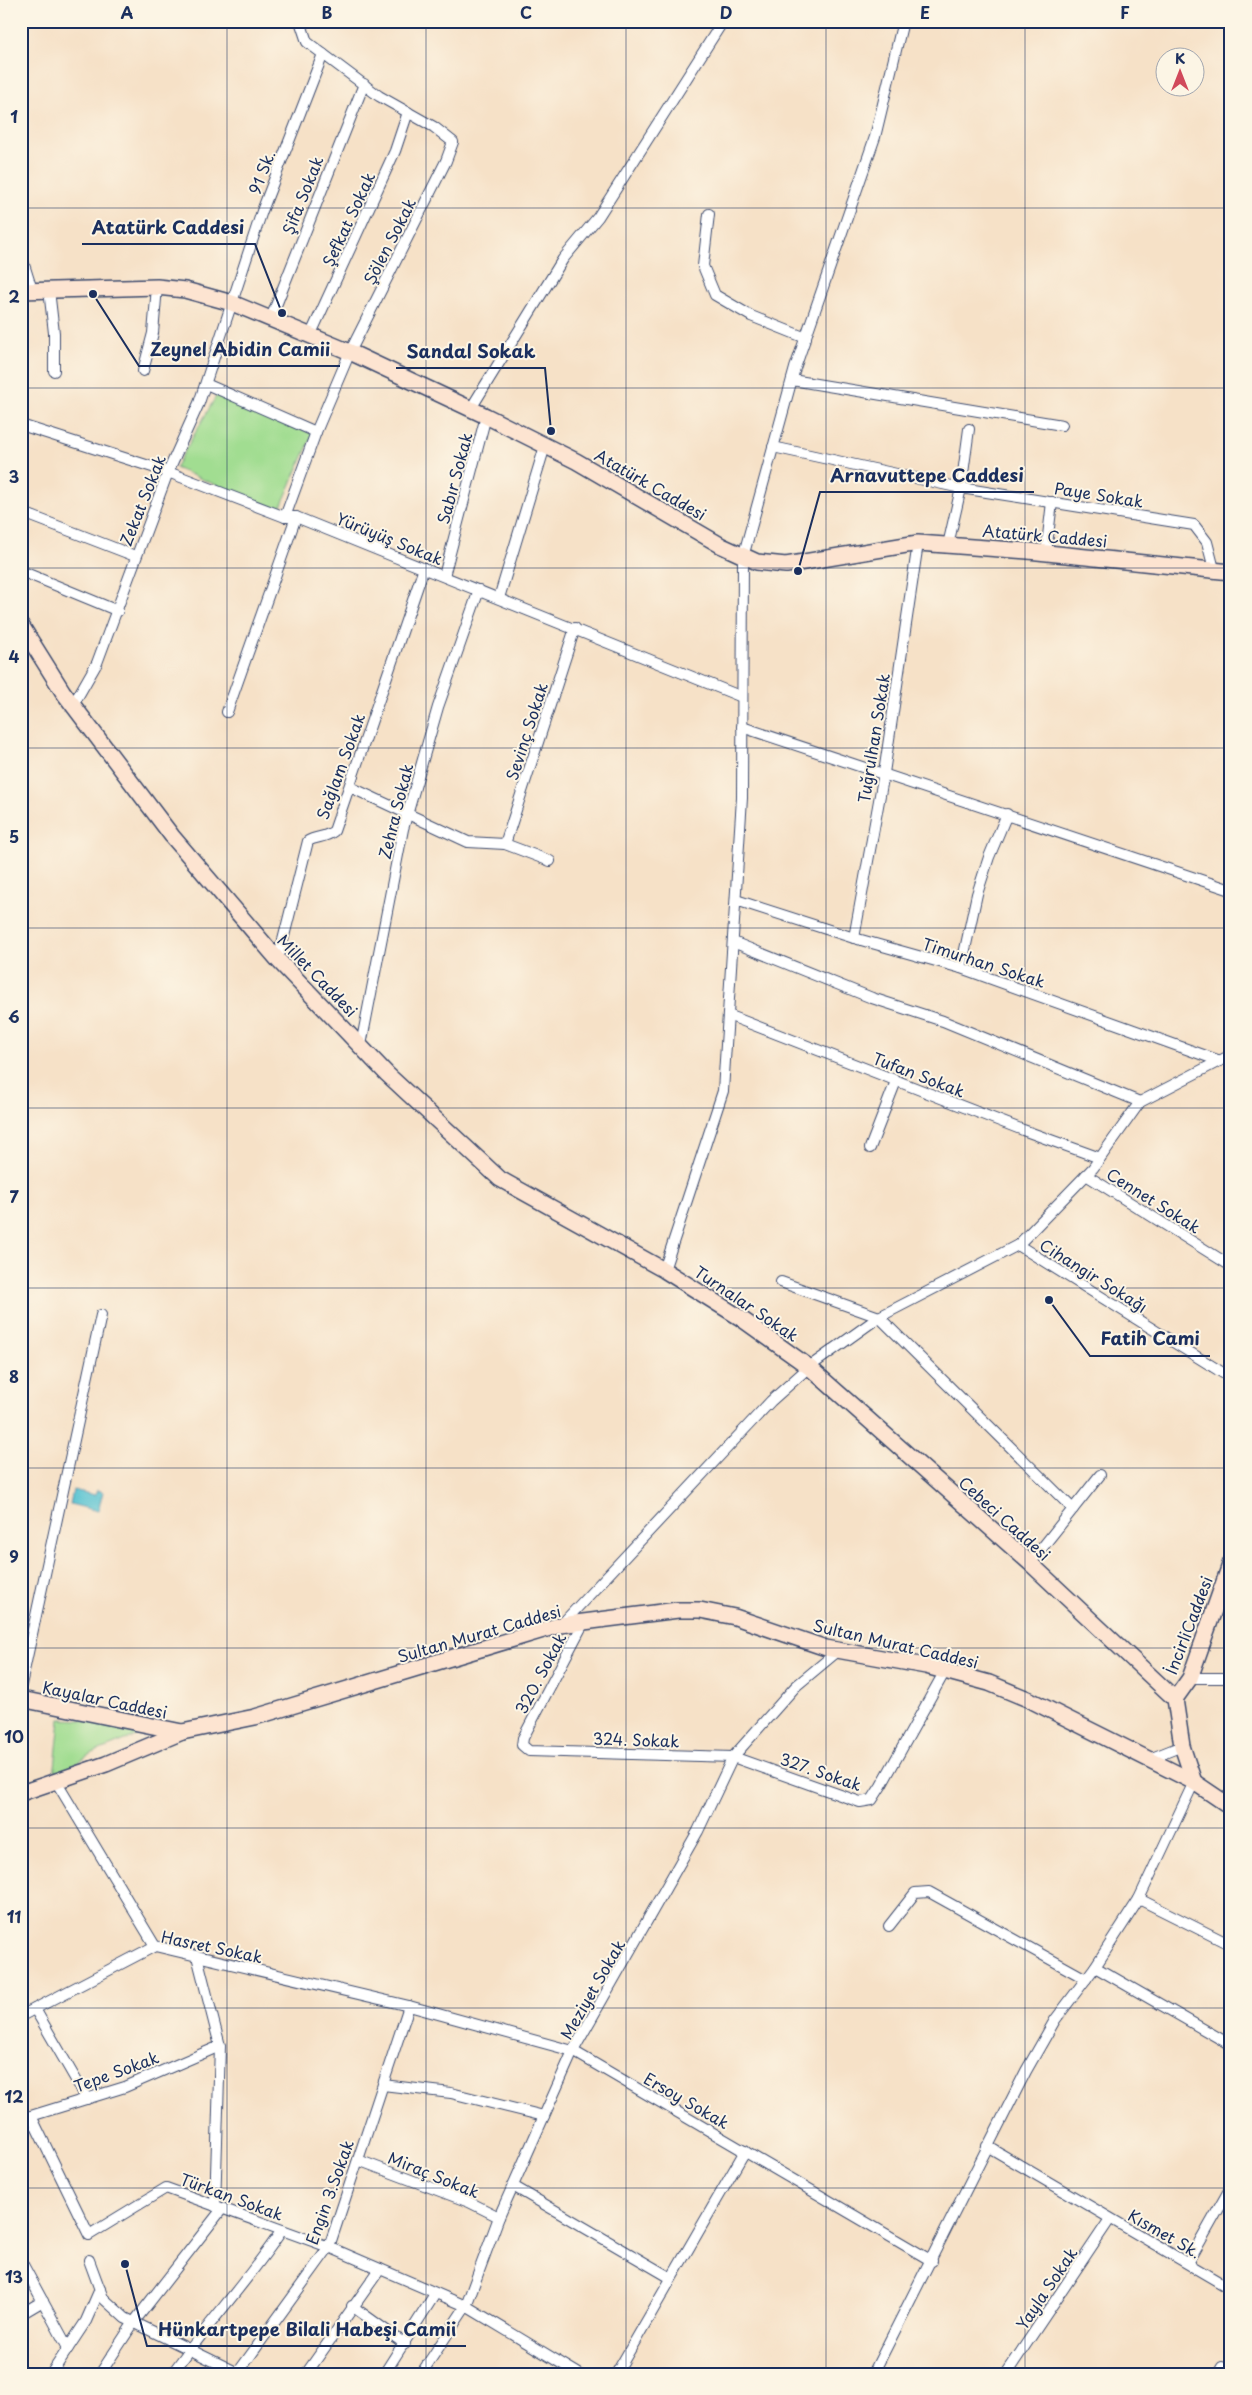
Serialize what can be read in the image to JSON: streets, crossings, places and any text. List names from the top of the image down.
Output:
{
  "streets": {
    "street": [
      "91 Sk.",
      "Şifa Sokak",
      "Şefkat Sokak",
      "Şölen Sokak",
      "Sabır Sokak",
      "Atatürk Caddesi",
      "Paye Sokak",
      "Zekat Sokak",
      "Yürüyüş Sokak",
      "Sevinç Sokak",
      "Tuğrulhan Sokak",
      "Sağlam Sokak",
      "Zehra Sokak",
      "Timurhan Sokak",
      "Millet Caddesi",
      "Tufan Sokak",
      "Cennet Sokak",
      "Cihangir Sokağı",
      "Turnalar Sokak",
      "Cebeci Caddesi",
      "İncirliCaddesi",
      "Sultan Murat Caddesi",
      "320. Sokak",
      "Kayalar Caddesi",
      "324. Sokak",
      "327. Sokak",
      "Hasret Sokak",
      "Meziyet Sokak",
      "Tepe Sokak",
      "Ersoy Sokak",
      "Miraç Sokak",
      "Engin 3.Sokak",
      "Türkan Sokak",
      "Kısmet Sk.",
      "Yayla Sokak"
    ]
  },
  "crossings": [
    ["91 Sk.", "Atatürk Caddesi"],
    ["91 Sk.", "Zekat Sokak"],
    ["Şifa Sokak", "Atatürk Caddesi"],
    ["Şefkat Sokak", "Şölen Sokak"],
    ["Şefkat Sokak", "Atatürk Caddesi"],
    ["Şölen Sokak", "Atatürk Caddesi"],
    ["Şölen Sokak", "Yürüyüş Sokak"],
    ["Sabır Sokak", "Atatürk Caddesi"],
    ["Sabır Sokak", "Yürüyüş Sokak"],
    ["Atatürk Caddesi", "Paye Sokak"],
    ["Atatürk Caddesi", "Zekat Sokak"],
    ["Atatürk Caddesi", "Tuğrulhan Sokak"],
    ["Zekat Sokak", "Yürüyüş Sokak"],
    ["Zekat Sokak", "Millet Caddesi"],
    ["Yürüyüş Sokak", "Sevinç Sokak"],
    ["Yürüyüş Sokak", "Sağlam Sokak"],
    ["Yürüyüş Sokak", "Zehra Sokak"],
    ["Tuğrulhan Sokak", "Timurhan Sokak"],
    ["Sağlam Sokak", "Millet Caddesi"],
    ["Zehra Sokak", "Millet Caddesi"],
    ["Millet Caddesi", "Turnalar Sokak"],
    ["Turnalar Sokak", "Cebeci Caddesi"],
    ["Cebeci Caddesi", "İncirliCaddesi"],
    ["Sultan Murat Caddesi", "320. Sokak"],
    ["Sultan Murat Caddesi", "Kayalar Caddesi"],
    ["Sultan Murat Caddesi", "327. Sokak"],
    ["Sultan Murat Caddesi", "Meziyet Sokak"],
    ["320. Sokak", "324. Sokak"],
    ["324. Sokak", "327. Sokak"],
    ["324. Sokak", "Meziyet Sokak"],
    ["327. Sokak", "Meziyet Sokak"],
    ["Hasret Sokak", "Ersoy Sokak"],
    ["Hasret Sokak", "Engin 3.Sokak"],
    ["Meziyet Sokak", "Ersoy Sokak"],
    ["Meziyet Sokak", "Miraç Sokak"],
    ["Meziyet Sokak", "Türkan Sokak"],
    ["Tepe Sokak", "Türkan Sokak"],
    ["Ersoy Sokak", "Engin 3.Sokak"],
    ["Miraç Sokak", "Engin 3.Sokak"],
    ["Engin 3.Sokak", "Türkan Sokak"],
    ["Kısmet Sk.", "Yayla Sokak"]
  ],
  "places": [
    "Zeynel Abidin Camii",
    "Atatürk Caddesi",
    "Sandal Sokak",
    "Arnavuttepe Caddesi",
    "Fatih Cami",
    "Hünkartpepe Bilali Habeşi Camii"
  ],
  "north": "top",
  "grid": {
    "columns": [
      "A",
      "B",
      "C",
      "D",
      "E",
      "F"
    ],
    "rows": [
      "1",
      "2",
      "3",
      "4",
      "5",
      "6",
      "7",
      "8",
      "9",
      "10",
      "11",
      "12",
      "13"
    ]
  }
}
